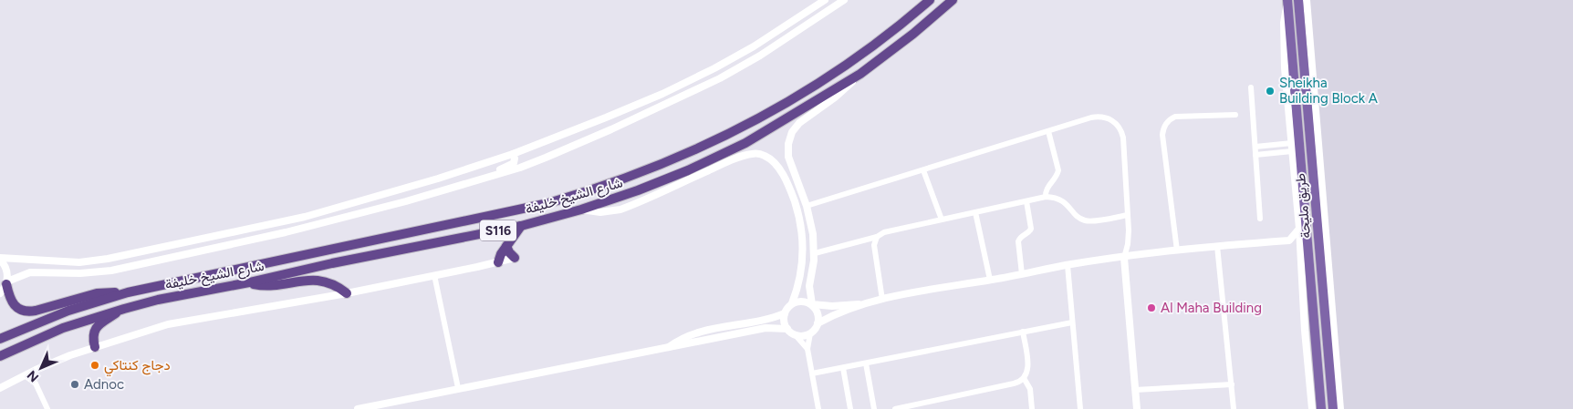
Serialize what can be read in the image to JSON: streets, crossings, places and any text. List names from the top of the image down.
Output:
{
  "streets": {
    "highway": ["شارع الشيخ خليفة", "S116"],
    "main road": ["طريق مليحة"]
  },
  "places": [
    "Sheikha Building Block A",
    "Al Maha Building",
    "دجاج كنتاكي",
    "Adnoc"
  ],
  "north": "bottom left"
}
